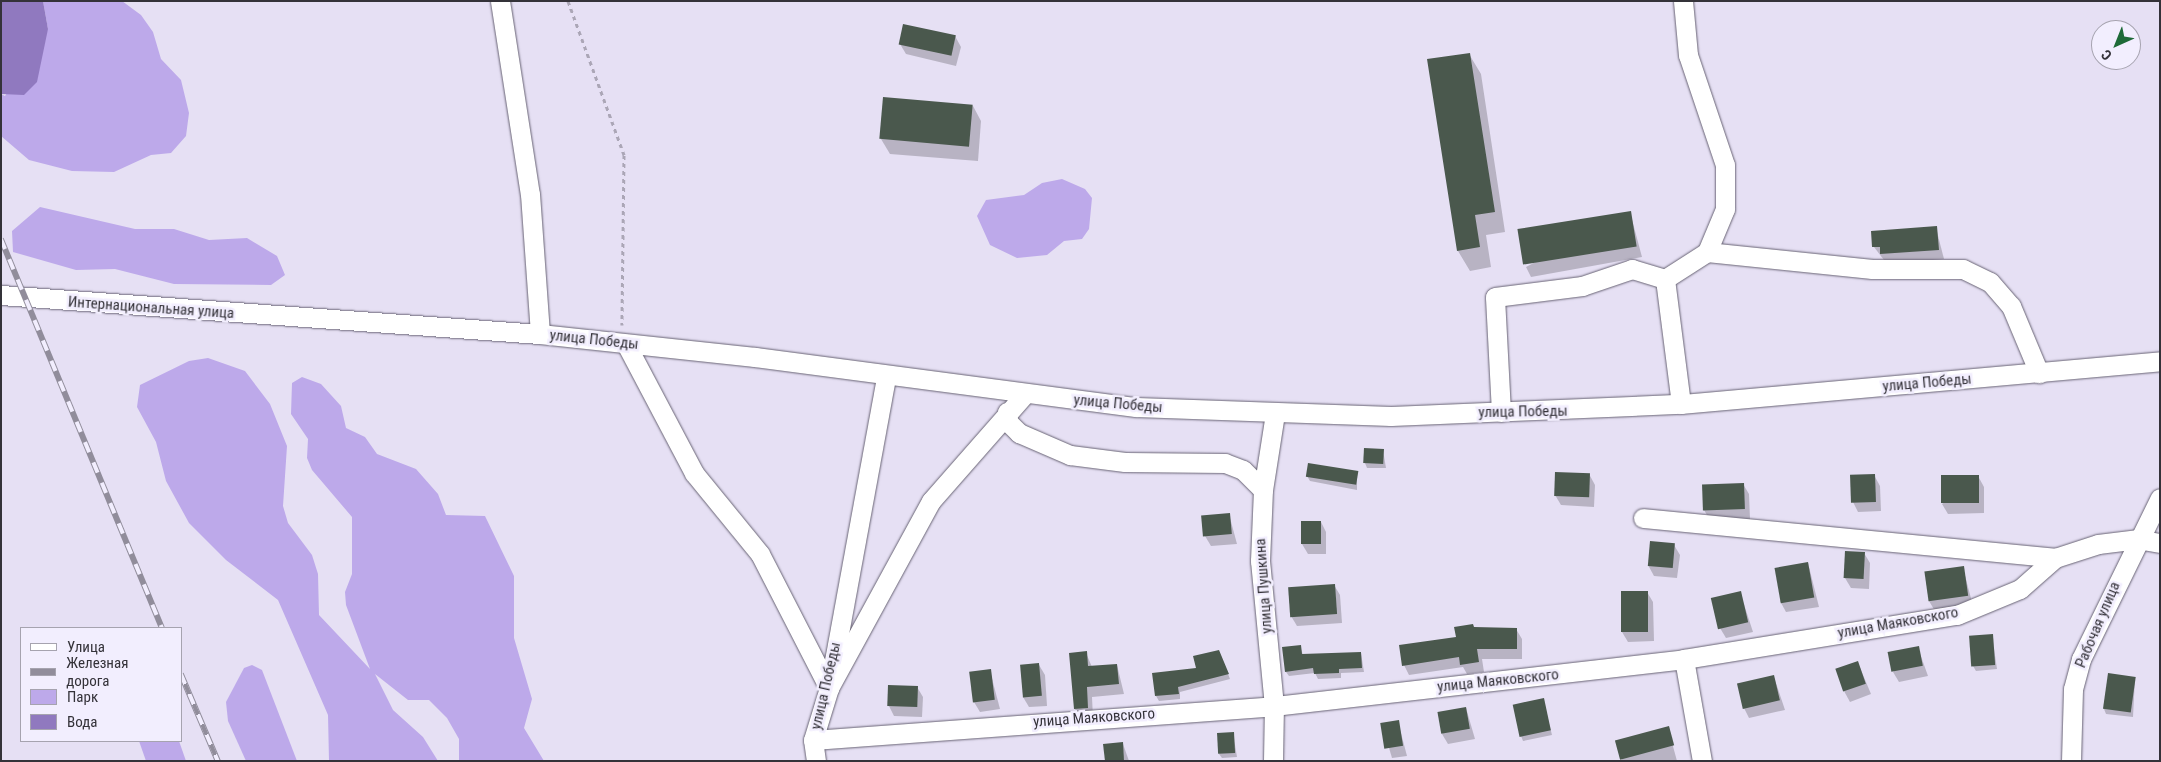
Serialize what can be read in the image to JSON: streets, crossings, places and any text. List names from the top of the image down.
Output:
{
  "streets": {
    "street": [
      "Интернациональная улица",
      "улица Победы",
      "улица Пушкина",
      "улица Маяковского",
      "Рабочая улица"
    ]
  },
  "crossings": [
    ["Интернациональная улица", "улица Победы"],
    ["улица Победы", "улица Пушкина"],
    ["улица Победы", "улица Маяковского"],
    ["улица Пушкина", "улица Маяковского"],
    ["улица Маяковского", "Рабочая улица"]
  ],
  "legend": [
    "Улица",
    "Железная дорога",
    "Парк",
    "Вода"
  ],
  "north": "bottom left"
}
